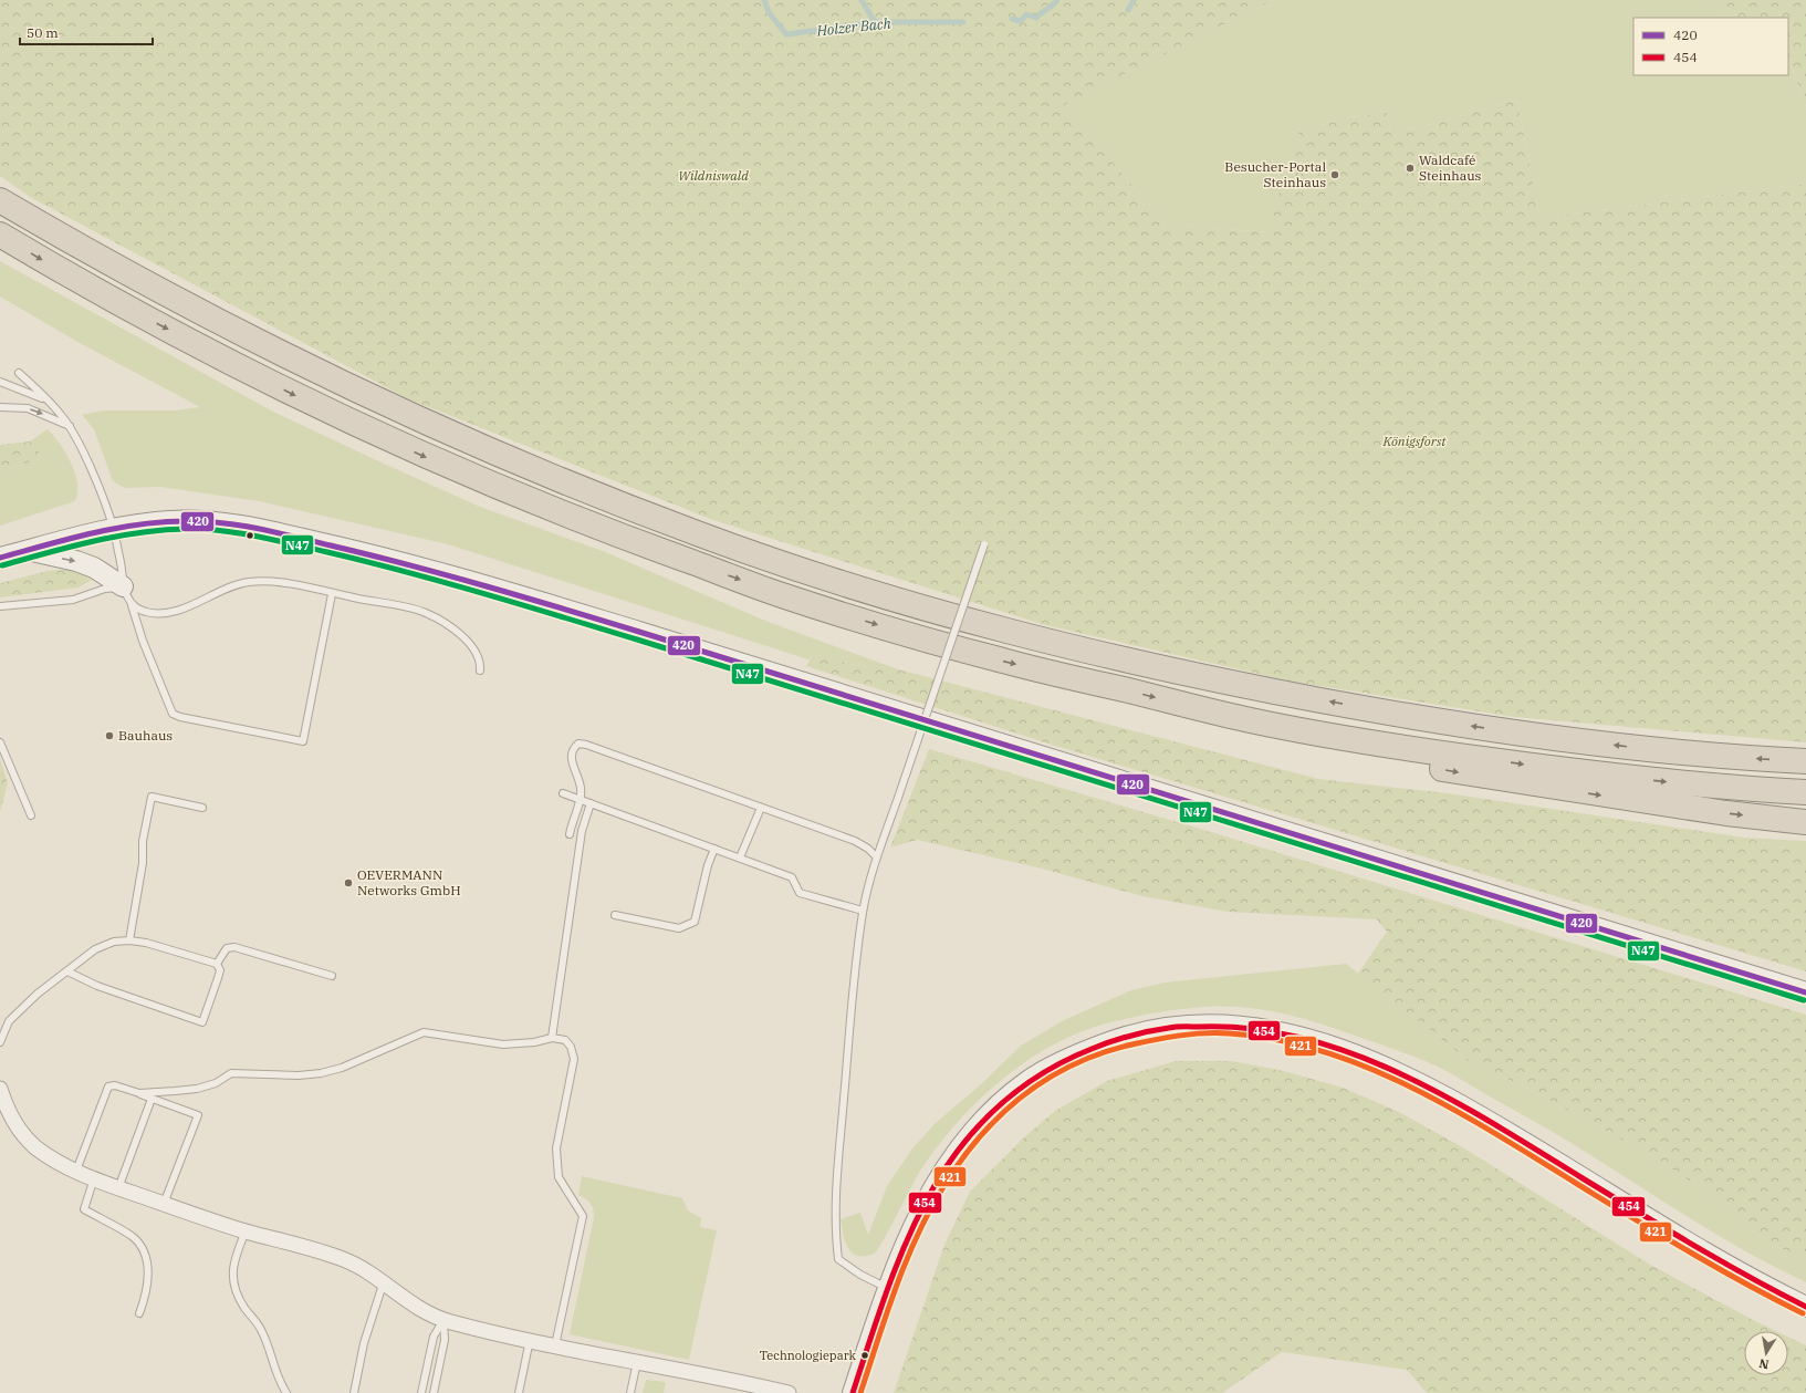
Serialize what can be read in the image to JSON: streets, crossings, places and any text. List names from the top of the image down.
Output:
{
  "water": ["Holzer Bach"],
  "parks": ["Wildniswald", "Königsforst"],
  "places": [
    "Waldcafé Steinhaus",
    "Besucher-Portal Steinhaus",
    "Bauhaus",
    "OEVERMANN Networks GmbH",
    "Technologiepark"
  ],
  "lines": [
    "transit line 420",
    "transit line N47",
    "transit line 454",
    "transit line 421"
  ],
  "legend": ["420", "454"],
  "scale_bar": "50 m",
  "north": "bottom"
}
